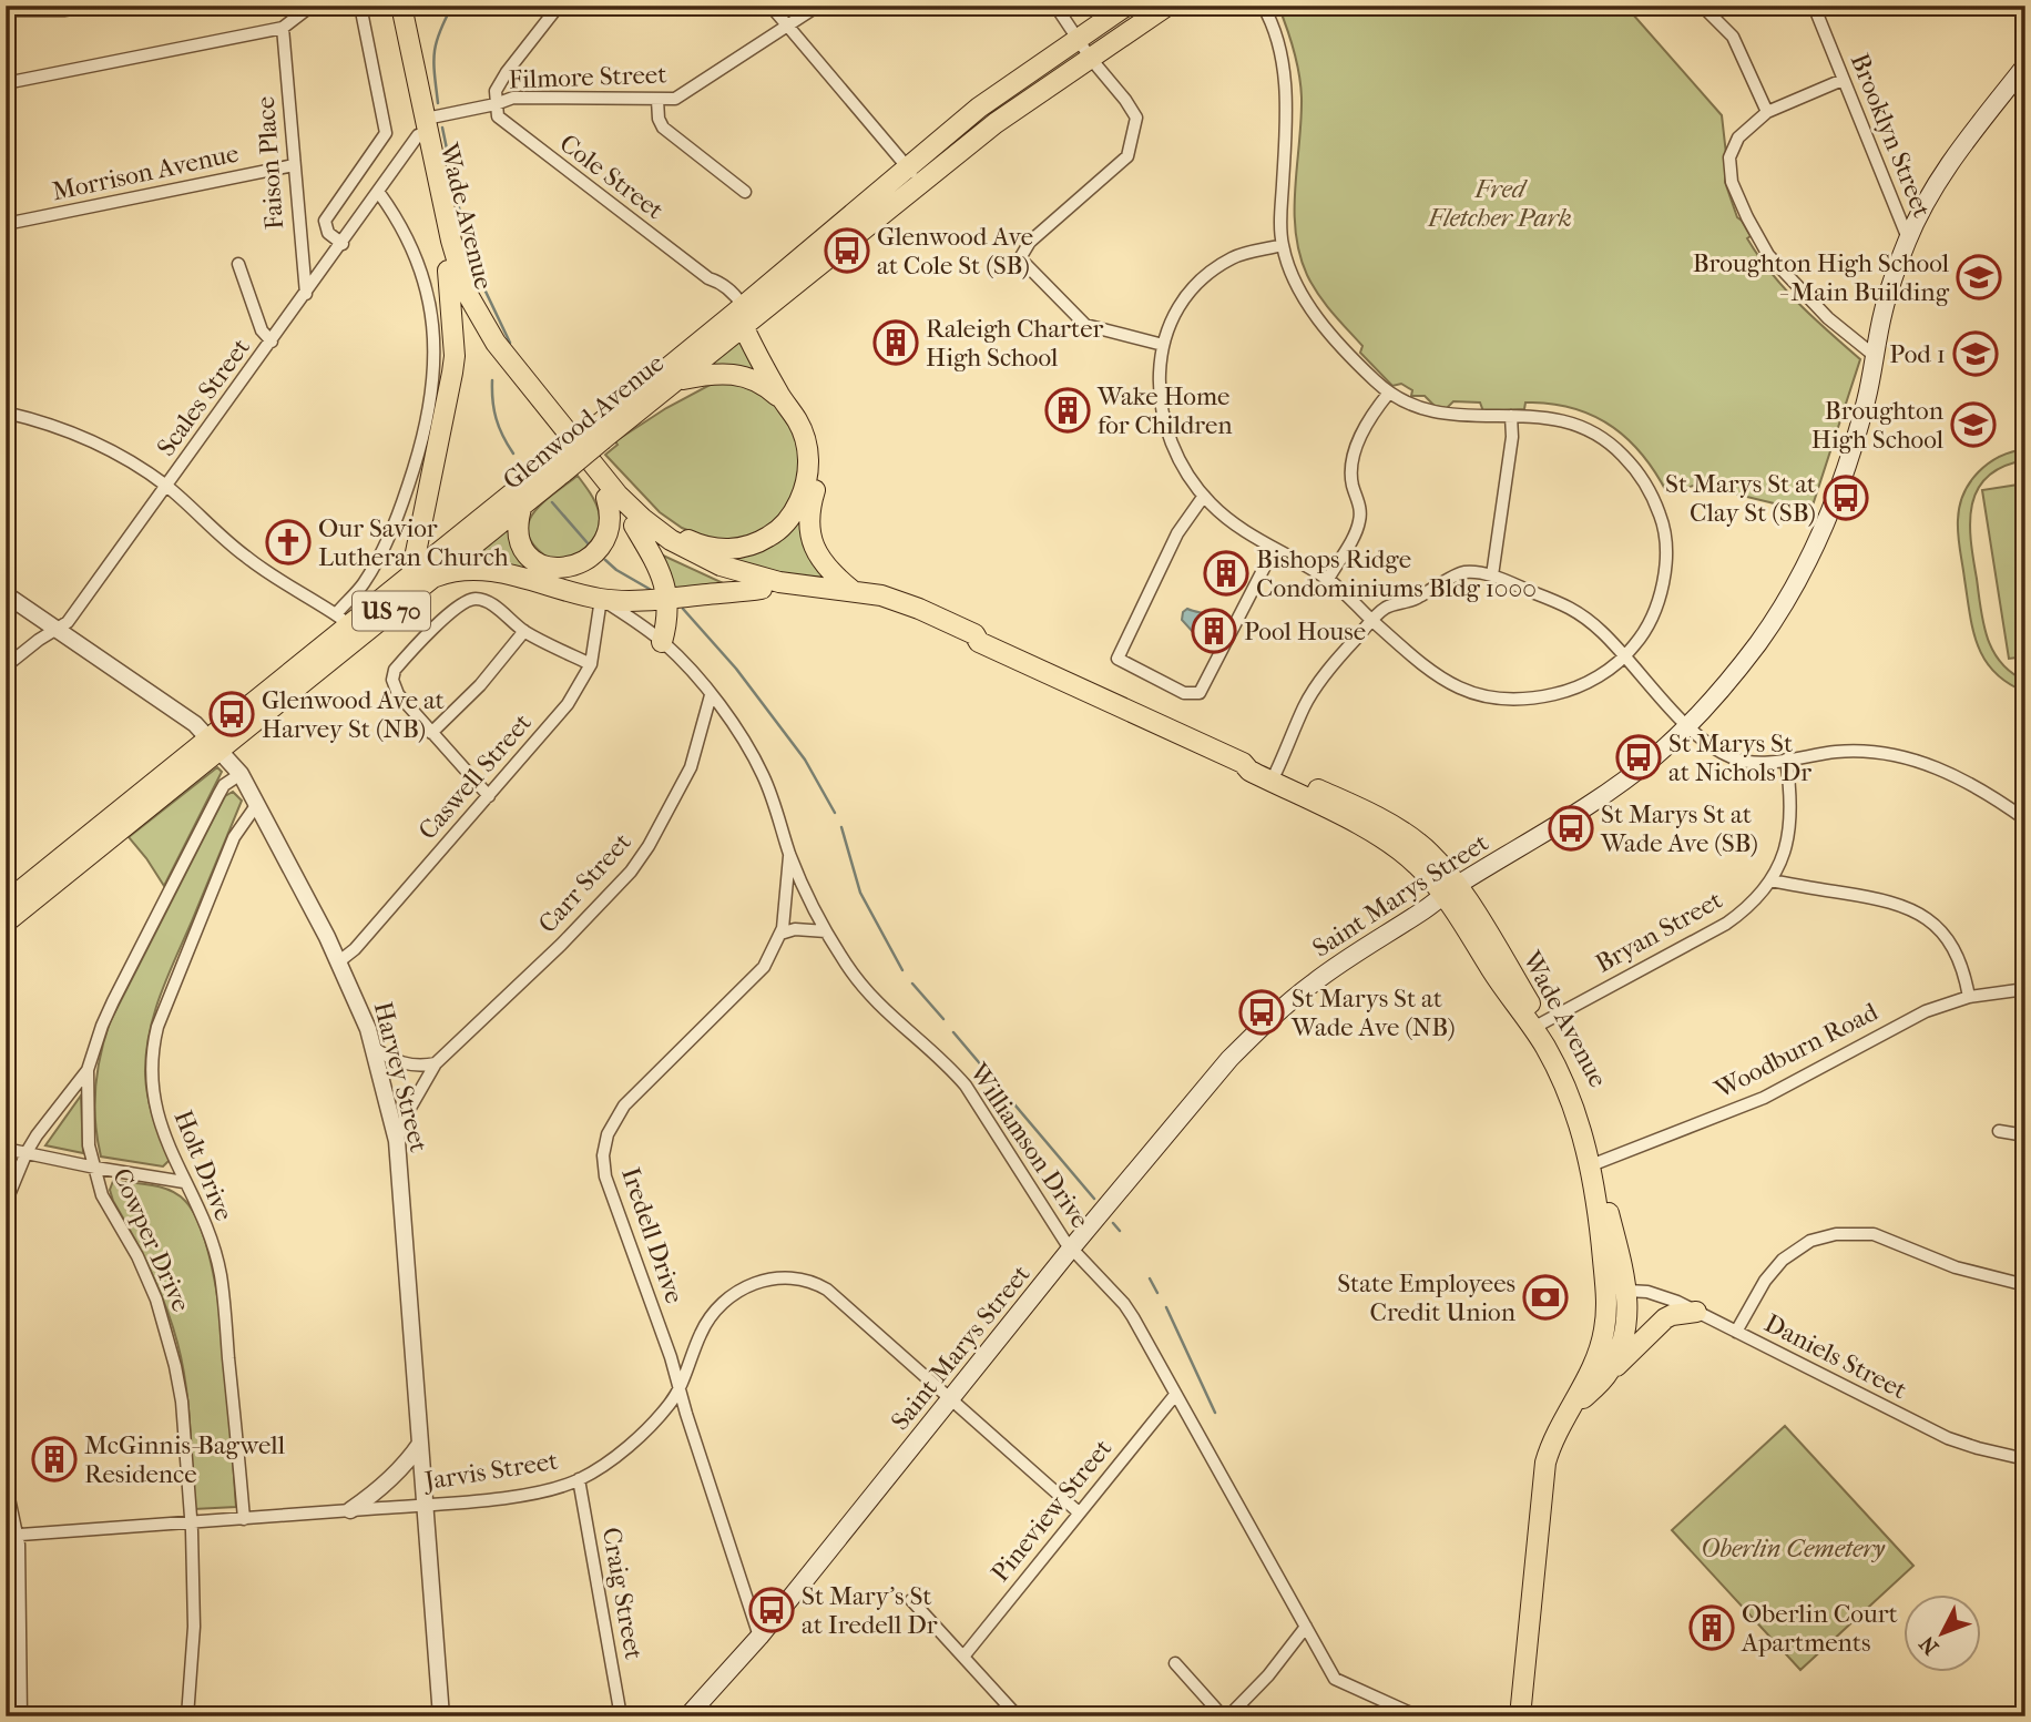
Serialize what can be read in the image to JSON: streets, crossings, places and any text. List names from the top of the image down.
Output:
{
  "streets": {
    "main road": [
      "Wade Avenue",
      "Glenwood Avenue",
      "US 70",
      "Saint Marys Street"
    ],
    "street": [
      "Filmore Street",
      "Brooklyn Street",
      "Faison Place",
      "Morrison Avenue",
      "Cole Street",
      "Scales Street",
      "Caswell Street",
      "Carr Street",
      "Bryan Street",
      "Woodburn Road",
      "Harvey Street",
      "Williamson Drive",
      "Holt Drive",
      "Iredell Drive",
      "Cowper Drive",
      "Daniels Street",
      "Jarvis Street",
      "Pineview Street",
      "Craig Street"
    ]
  },
  "crossings": [
    ["Filmore Street", "Cole Street"],
    ["Filmore Street", "Wade Avenue"],
    ["Filmore Street", "Scales Street"],
    ["Brooklyn Street", "Saint Marys Street"],
    ["Faison Place", "Morrison Avenue"],
    ["Faison Place", "Scales Street"],
    ["Cole Street", "Glenwood Avenue"],
    ["Wade Avenue", "Scales Street"],
    ["Wade Avenue", "US 70"],
    ["Wade Avenue", "Saint Marys Street"],
    ["Wade Avenue", "Bryan Street"],
    ["Wade Avenue", "Woodburn Road"],
    ["Wade Avenue", "Daniels Street"],
    ["Scales Street", "Harvey Street"],
    ["Glenwood Avenue", "US 70"],
    ["Glenwood Avenue", "Harvey Street"],
    ["Caswell Street", "Harvey Street"],
    ["Caswell Street", "Williamson Drive"],
    ["Carr Street", "Harvey Street"],
    ["Carr Street", "Williamson Drive"],
    ["Saint Marys Street", "Williamson Drive"],
    ["Saint Marys Street", "Iredell Drive"],
    ["Saint Marys Street", "Jarvis Street"],
    ["Harvey Street", "Holt Drive"],
    ["Harvey Street", "Cowper Drive"],
    ["Harvey Street", "Jarvis Street"],
    ["Williamson Drive", "Iredell Drive"],
    ["Williamson Drive", "Pineview Street"],
    ["Holt Drive", "Jarvis Street"],
    ["Iredell Drive", "Jarvis Street"],
    ["Cowper Drive", "Jarvis Street"],
    ["Jarvis Street", "Pineview Street"],
    ["Jarvis Street", "Craig Street"]
  ],
  "parks": ["Fred Fletcher Park", "Oberlin Cemetery"],
  "places": {
    "bus stop": [
      "Glenwood Ave at Cole St (SB)",
      "St Marys St at Clay St (SB)",
      "Glenwood Ave at Harvey St (NB)",
      "St Marys St at Nichols Dr",
      "St Marys St at Wade Ave (SB)",
      "St Marys St at Wade Ave (NB)",
      "St Mary's St at Iredell Dr"
    ],
    "school or university": ["Broughton High School - Main Building", "Pod 1", "Broughton High School"],
    "building": [
      "Raleigh Charter High School",
      "Wake Home for Children",
      "Bishops Ridge Condominiums Bldg 1000",
      "Pool House",
      "McGinnis-Bagwell Residence",
      "Oberlin Court Apartments"
    ],
    "church": ["Our Savior Lutheran Church"],
    "bank": ["State Employees Credit Union"]
  },
  "north": "bottom left"
}
